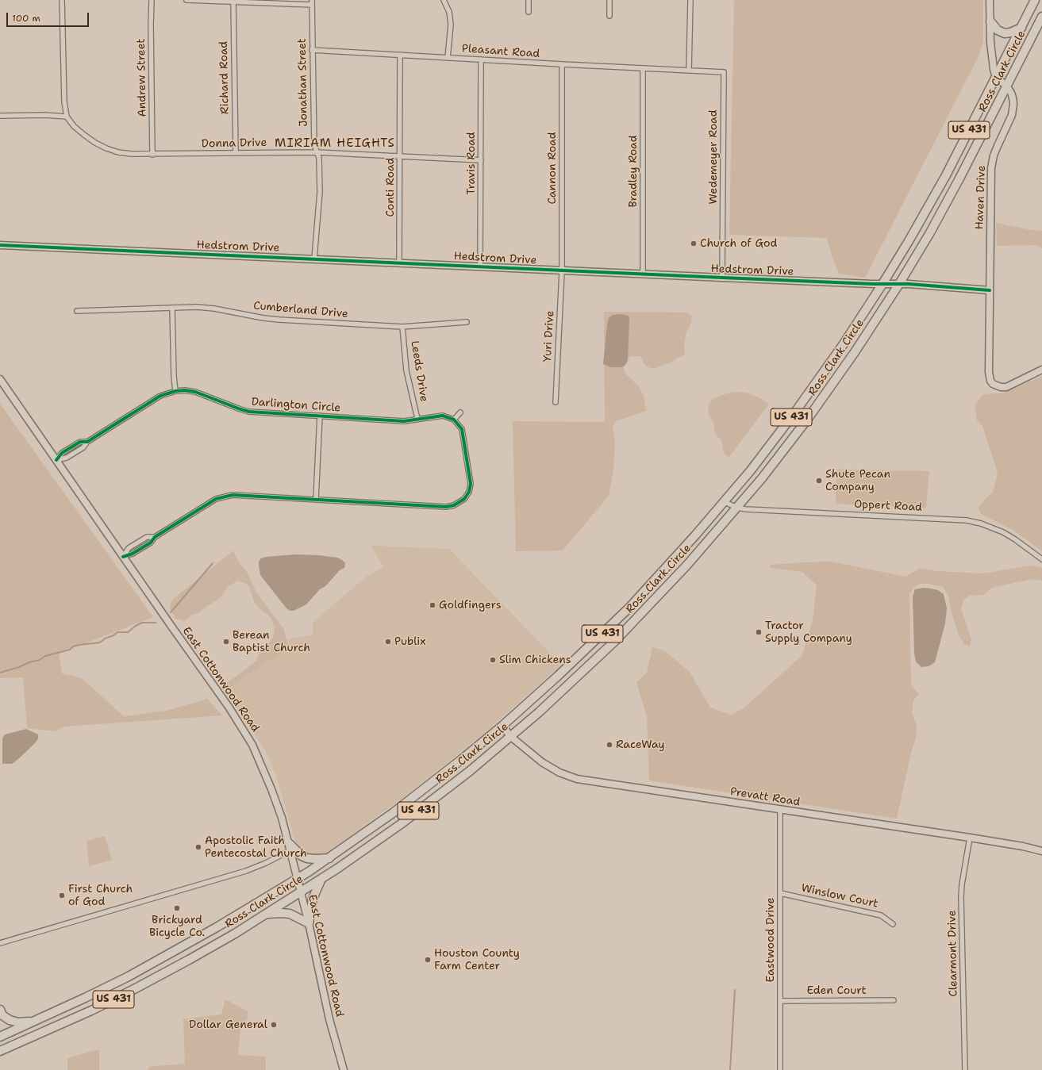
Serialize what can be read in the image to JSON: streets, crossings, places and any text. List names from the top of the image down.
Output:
{
  "streets": {
    "highway": ["Ross Clark Circle", "US 431"],
    "street": [
      "Pleasant Road",
      "Andrew Street",
      "Richard Road",
      "Jonathan Street",
      "Donna Drive",
      "Wedemeyer Road",
      "Travis Road",
      "Cannon Road",
      "Bradley Road",
      "Conti Road",
      "Haven Drive",
      "Hedstrom Drive",
      "Cumberland Drive",
      "Yuri Drive",
      "Leeds Drive",
      "Darlington Circle",
      "Oppert Road",
      "East Cottonwood Road",
      "Prevatt Road",
      "Winslow Court",
      "Eastwood Drive",
      "Clearmont Drive",
      "Eden Court"
    ]
  },
  "crossings": [
    ["Pleasant Road", "Jonathan Street"],
    ["Pleasant Road", "Wedemeyer Road"],
    ["Pleasant Road", "Travis Road"],
    ["Pleasant Road", "Cannon Road"],
    ["Pleasant Road", "Bradley Road"],
    ["Pleasant Road", "Conti Road"],
    ["Ross Clark Circle", "Haven Drive"],
    ["Ross Clark Circle", "Hedstrom Drive"],
    ["Ross Clark Circle", "Oppert Road"],
    ["Ross Clark Circle", "East Cottonwood Road"],
    ["Ross Clark Circle", "Prevatt Road"],
    ["Andrew Street", "Donna Drive"],
    ["Richard Road", "Donna Drive"],
    ["Jonathan Street", "Donna Drive"],
    ["Jonathan Street", "Hedstrom Drive"],
    ["Donna Drive", "Travis Road"],
    ["Donna Drive", "Conti Road"],
    ["Wedemeyer Road", "Hedstrom Drive"],
    ["Travis Road", "Hedstrom Drive"],
    ["Cannon Road", "Hedstrom Drive"],
    ["Cannon Road", "Yuri Drive"],
    ["Bradley Road", "Hedstrom Drive"],
    ["Conti Road", "Hedstrom Drive"],
    ["Haven Drive", "Hedstrom Drive"],
    ["Hedstrom Drive", "Yuri Drive"],
    ["Cumberland Drive", "Leeds Drive"],
    ["Leeds Drive", "Darlington Circle"],
    ["Darlington Circle", "East Cottonwood Road"],
    ["Prevatt Road", "Eastwood Drive"],
    ["Prevatt Road", "Clearmont Drive"],
    ["Winslow Court", "Eastwood Drive"],
    ["Eastwood Drive", "Eden Court"]
  ],
  "districts": ["MIRIAM HEIGHTS"],
  "places": [
    "Church of God",
    "Shute Pecan Company",
    "Goldfingers",
    "Tractor Supply Company",
    "Berean Baptist Church",
    "Publix",
    "Slim Chickens",
    "RaceWay",
    "Apostolic Faith Pentecostal Church",
    "First Church of God",
    "Brickyard Bicycle Co.",
    "Houston County Farm Center",
    "Dollar General"
  ],
  "scale_bar": "100 m"
}
